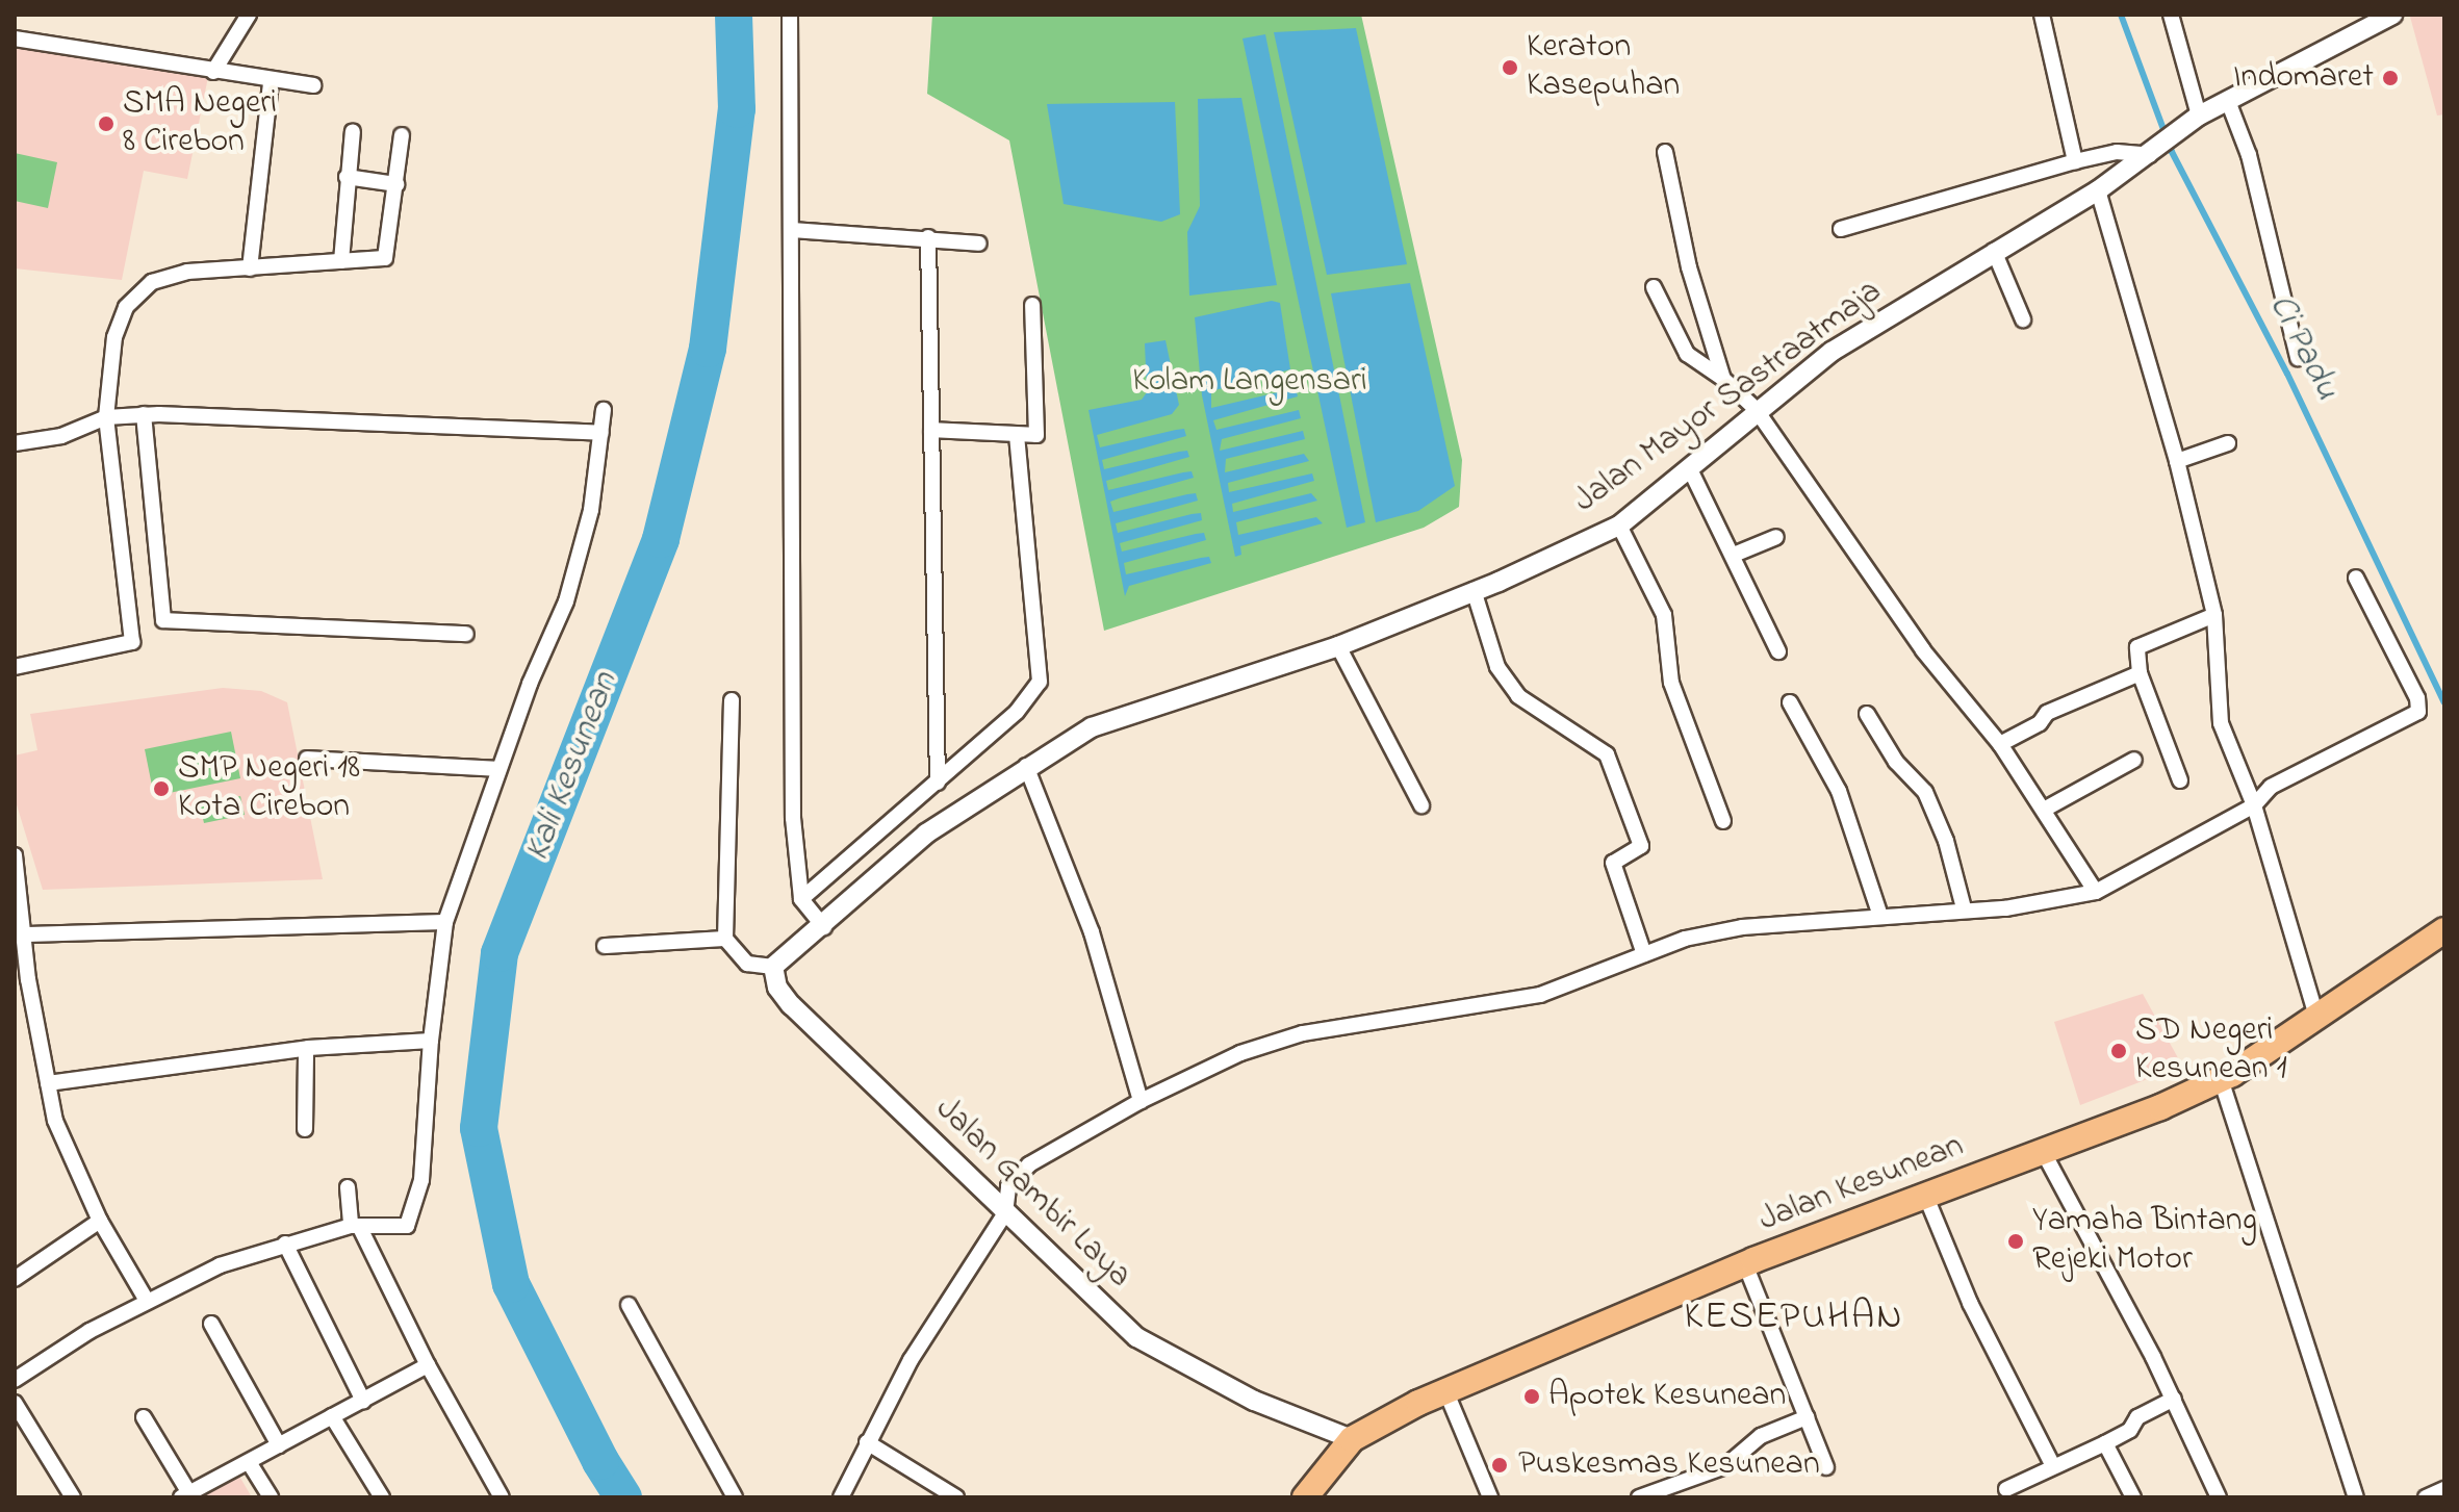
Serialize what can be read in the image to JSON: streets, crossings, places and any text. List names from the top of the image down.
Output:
{
  "streets": {
    "highway": ["Jalan Kesunean"],
    "street": ["Jalan Mayor Sastraatmaja", "Jalan Gambir Laya"]
  },
  "crossings": [
    ["Jalan Kesunean", "Jalan Gambir Laya"]
  ],
  "districts": ["KESEPUHAN"],
  "water": ["Ci Padu", "Kali Kesunean"],
  "parks": ["Kolam Langensari"],
  "places": [
    "Keraton Kasepuhan",
    "Indomaret",
    "SMA Negeri 8 Cirebon",
    "SMP Negeri 18 Kota Cirebon",
    "SD Negeri Kesunean 1",
    "Yamaha Bintang Rejeki Motor",
    "Apotek Kesunean",
    "Puskesmas Kesunean"
  ]
}
